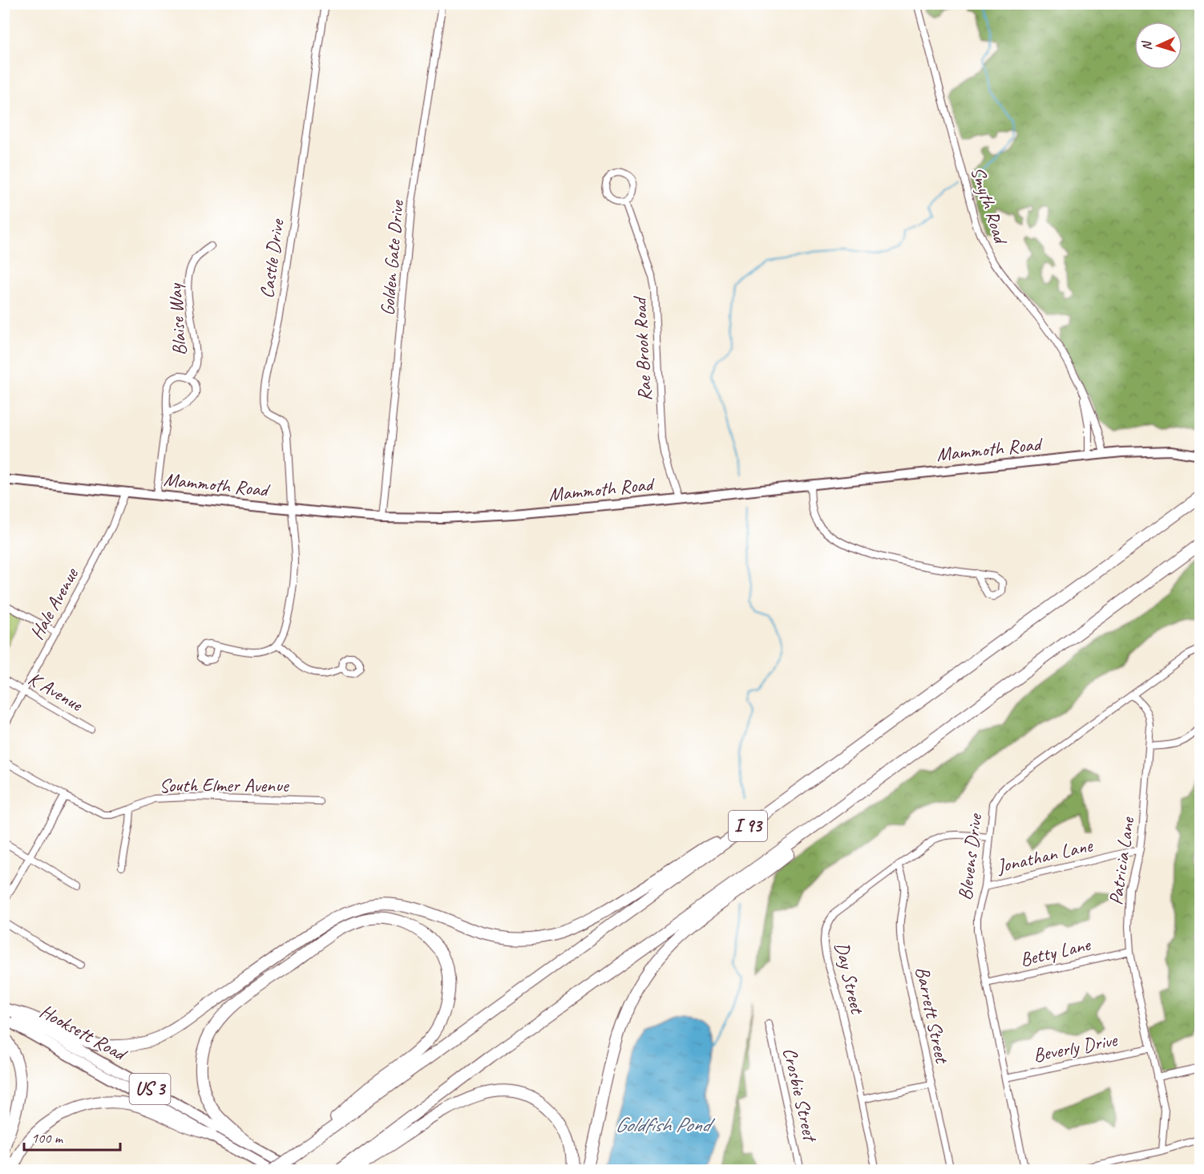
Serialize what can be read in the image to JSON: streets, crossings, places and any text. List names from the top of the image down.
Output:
{
  "streets": {
    "highway": ["I 93"],
    "main road": ["Mammoth Road", "Hooksett Road", "US 3"],
    "street": [
      "Smyth Road",
      "Golden Gate Drive",
      "Castle Drive",
      "Blaise Way",
      "Rae Brook Road",
      "Hale Avenue",
      "K Avenue",
      "South Elmer Avenue",
      "Jonathan Lane",
      "Blevens Drive",
      "Patricia Lane",
      "Betty Lane",
      "Day Street",
      "Barrett Street",
      "Beverly Drive",
      "Crosbie Street"
    ]
  },
  "crossings": [
    ["Smyth Road", "Mammoth Road"],
    ["Golden Gate Drive", "Mammoth Road"],
    ["Castle Drive", "Mammoth Road"],
    ["Rae Brook Road", "Mammoth Road"],
    ["Mammoth Road", "Hale Avenue"],
    ["Hale Avenue", "K Avenue"],
    ["I 93", "Hooksett Road"],
    ["Jonathan Lane", "Blevens Drive"],
    ["Jonathan Lane", "Patricia Lane"],
    ["Blevens Drive", "Patricia Lane"],
    ["Blevens Drive", "Betty Lane"],
    ["Blevens Drive", "Day Street"],
    ["Blevens Drive", "Beverly Drive"],
    ["Patricia Lane", "Betty Lane"],
    ["Patricia Lane", "Beverly Drive"],
    ["Day Street", "Barrett Street"]
  ],
  "water": ["Goldfish Pond"],
  "scale_bar": "100 m",
  "north": "left"
}
